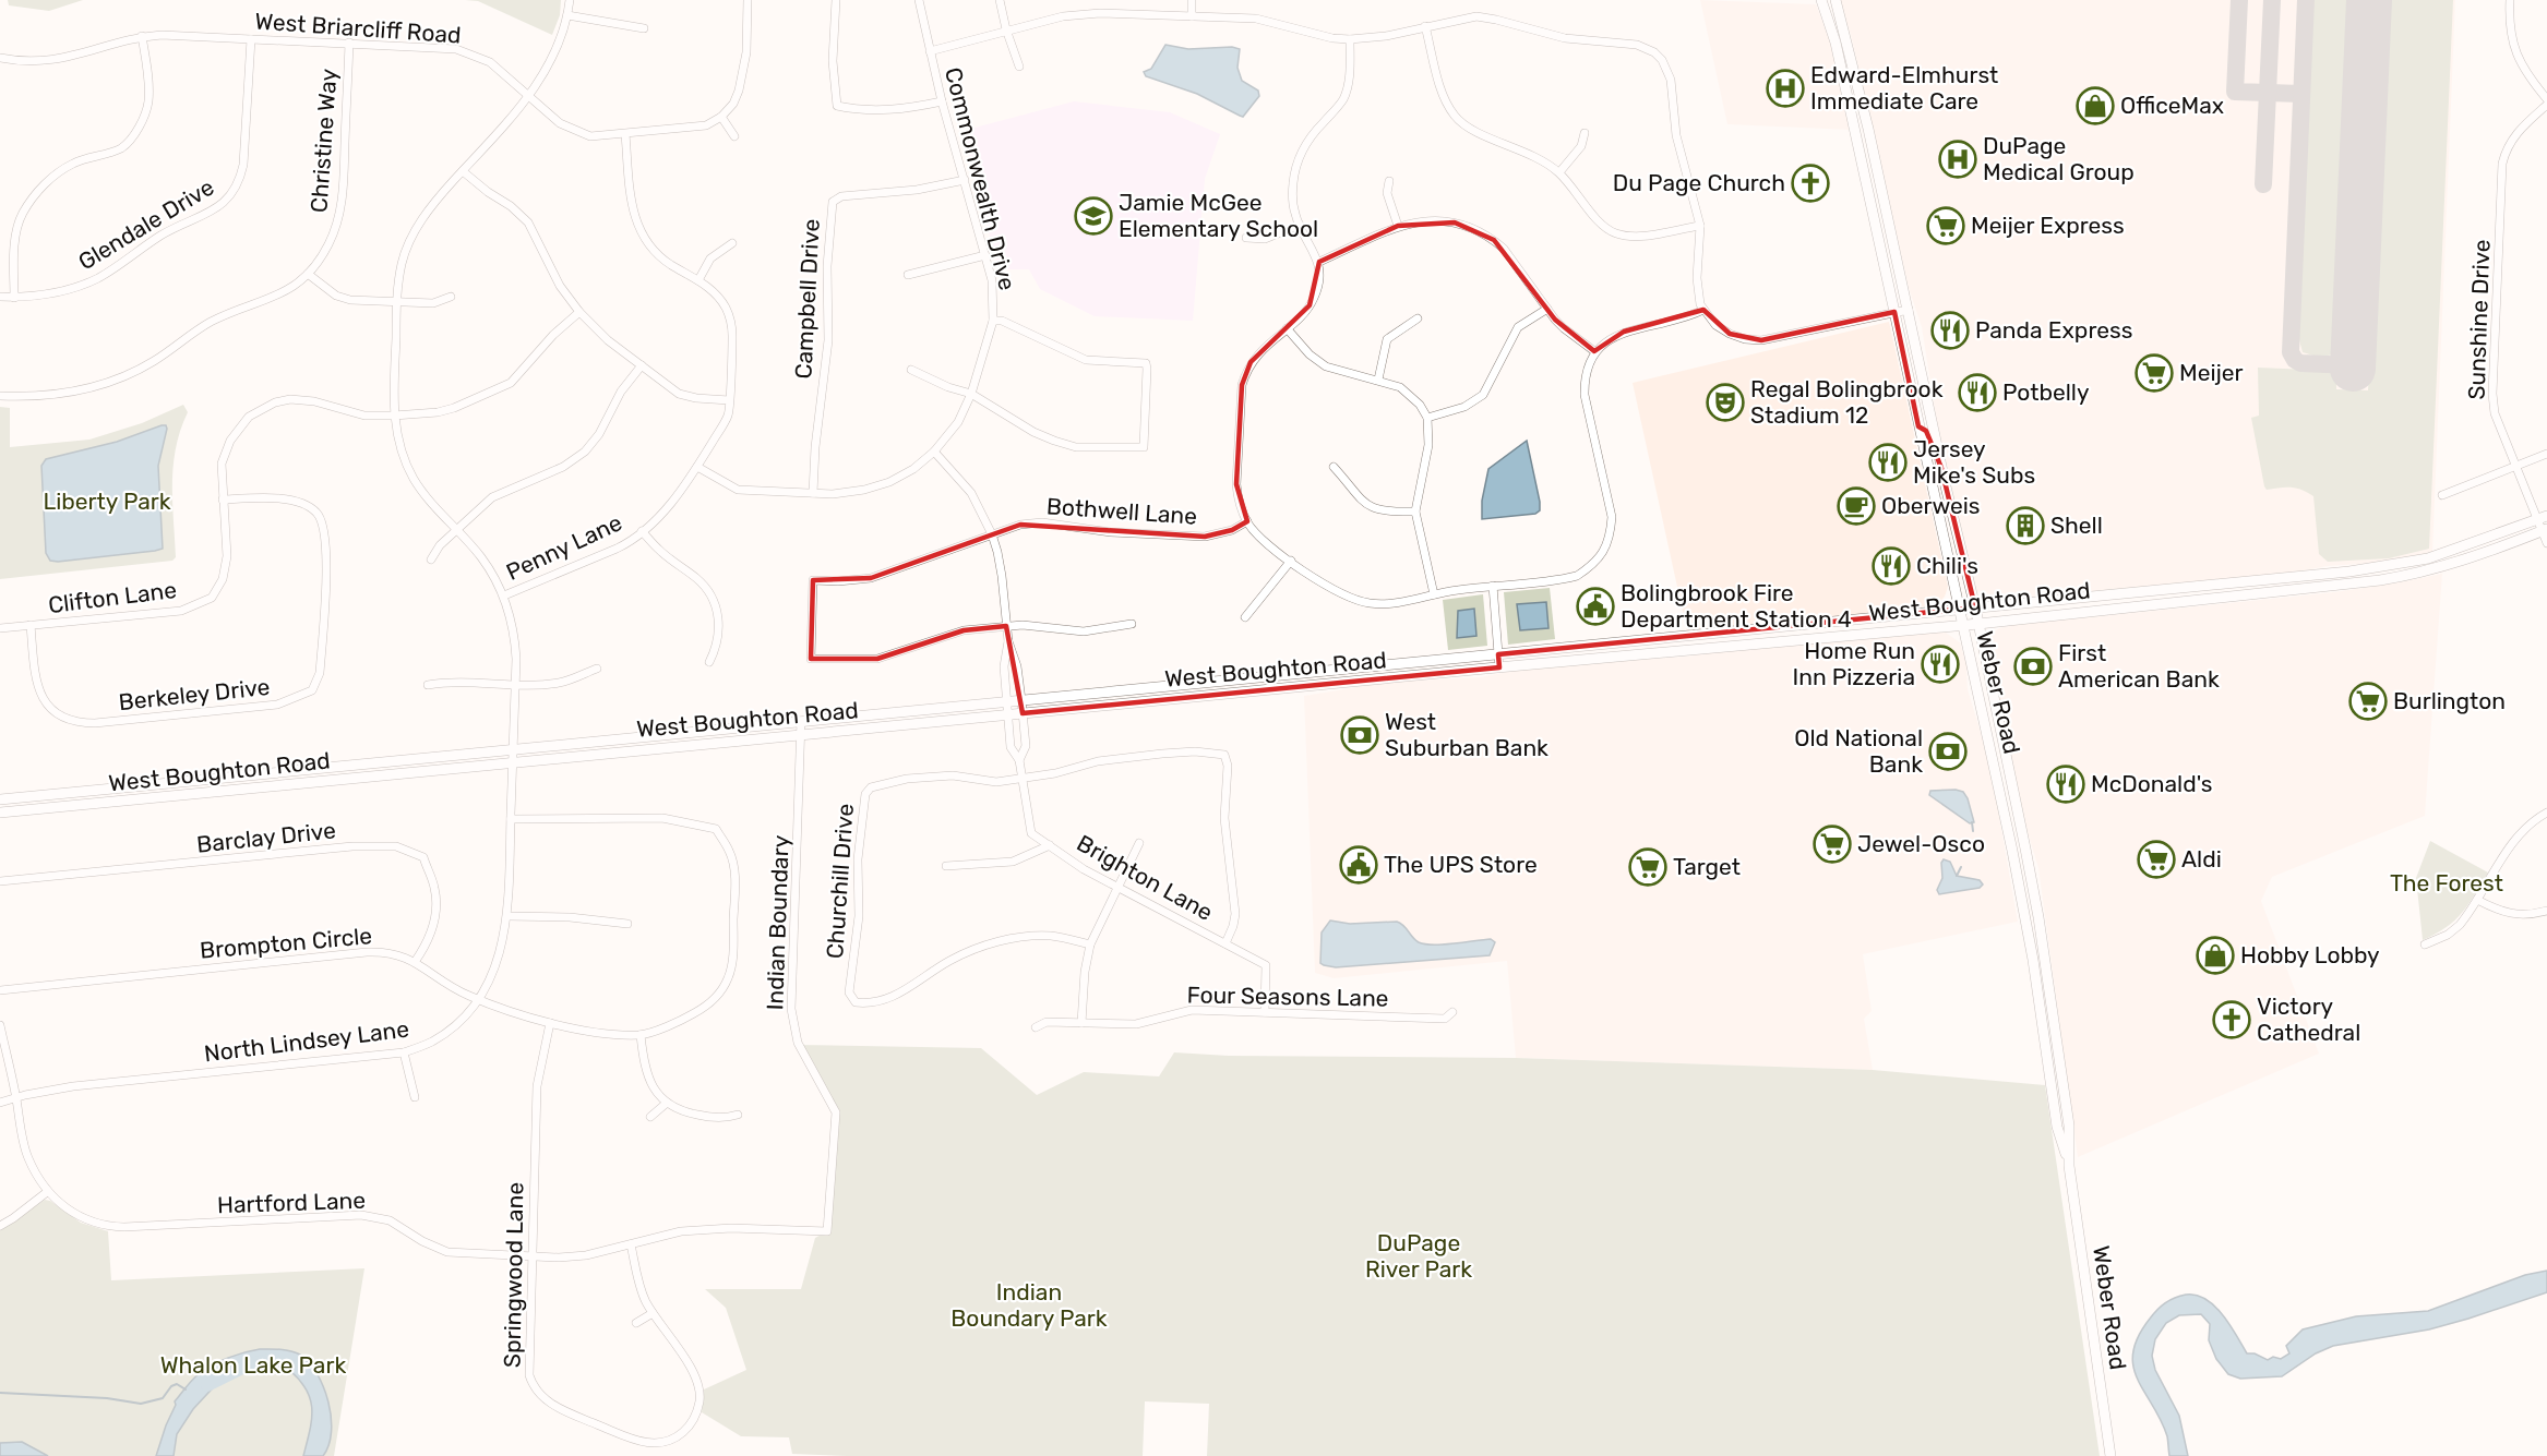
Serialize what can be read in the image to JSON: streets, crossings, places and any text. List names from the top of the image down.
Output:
{
  "streets": {
    "main road": ["West Boughton Road", "Weber Road"],
    "street": [
      "West Briarcliff Road",
      "Christine Way",
      "Commonwealth Drive",
      "Glendale Drive",
      "Campbell Drive",
      "Sunshine Drive",
      "Bothwell Lane",
      "Penny Lane",
      "Clifton Lane",
      "Berkeley Drive",
      "Barclay Drive",
      "Brighton Lane",
      "Churchill Drive",
      "Indian Boundary",
      "Brompton Circle",
      "Four Seasons Lane",
      "North Lindsey Lane",
      "Hartford Lane",
      "Springwood Lane"
    ]
  },
  "crossings": [
    ["West Briarcliff Road", "Christine Way"],
    ["West Briarcliff Road", "Glendale Drive"],
    ["West Briarcliff Road", "Penny Lane"],
    ["Commonwealth Drive", "Campbell Drive"],
    ["Commonwealth Drive", "Penny Lane"],
    ["Commonwealth Drive", "Brighton Lane"],
    ["Sunshine Drive", "West Boughton Road"],
    ["Bothwell Lane", "Brighton Lane"],
    ["Clifton Lane", "Berkeley Drive"],
    ["West Boughton Road", "Weber Road"],
    ["West Boughton Road", "Brighton Lane"],
    ["West Boughton Road", "Indian Boundary"],
    ["West Boughton Road", "North Lindsey Lane"],
    ["Barclay Drive", "Brompton Circle"],
    ["Brighton Lane", "Churchill Drive"],
    ["Brighton Lane", "Four Seasons Lane"],
    ["Indian Boundary", "Hartford Lane"],
    ["Brompton Circle", "North Lindsey Lane"],
    ["Brompton Circle", "Springwood Lane"],
    ["North Lindsey Lane", "Hartford Lane"],
    ["Hartford Lane", "Springwood Lane"]
  ],
  "parks": [
    "Liberty Park",
    "The Forest",
    "DuPage River Park",
    "Indian Boundary Park",
    "Whalon Lake Park"
  ],
  "places": {
    "hospital": ["Edward-Elmhurst Immediate Care", "DuPage Medical Group"],
    "shop": ["OfficeMax", "Hobby Lobby"],
    "church": ["Du Page Church", "Victory Cathedral"],
    "school or university": ["Jamie McGee Elementary School"],
    "supermarket": [
      "Meijer Express",
      "Meijer",
      "Burlington",
      "Jewel-Osco",
      "Aldi",
      "Target"
    ],
    "restaurant": [
      "Panda Express",
      "Potbelly",
      "Jersey Mike's Subs",
      "Chili's",
      "Home Run Inn Pizzeria",
      "McDonald's"
    ],
    "theatre": ["Regal Bolingbrook Stadium 12"],
    "cafe": ["Oberweis"],
    "building": ["Shell"],
    "public building": ["Bolingbrook Fire Department Station 4", "The UPS Store"],
    "bank": ["First American Bank", "West Suburban Bank", "Old National Bank"]
  }
}
